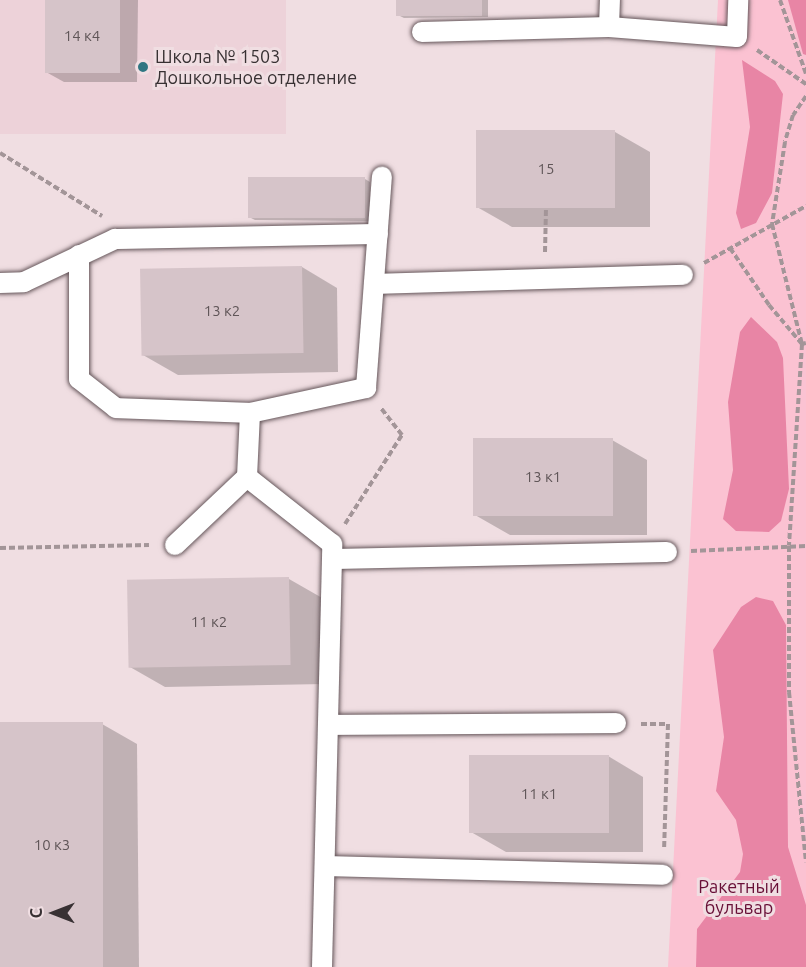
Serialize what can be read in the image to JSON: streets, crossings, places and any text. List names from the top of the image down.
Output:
{
  "parks": ["Ракетный бульвар"],
  "places": ["Школа № 1503 Дошкольное отделение"],
  "house_numbers": [
    "14 к4",
    "15",
    "13 к2",
    "13 к1",
    "11 к2",
    "11 к1",
    "10 к3"
  ],
  "north": "left"
}
